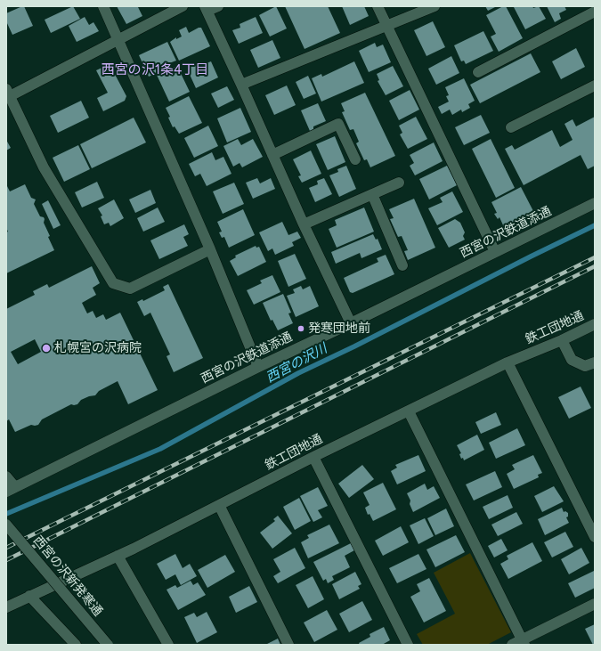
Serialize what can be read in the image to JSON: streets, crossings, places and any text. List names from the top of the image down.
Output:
{
  "streets": {
    "street": ["西宮の沢鉄道添通", "鉄工団地通", "西宮の沢新発寒通"]
  },
  "districts": ["西宮の沢1条4丁目"],
  "water": ["西宮の沢川"],
  "places": ["発寒団地前", "札幌宮の沢病院"]
}
